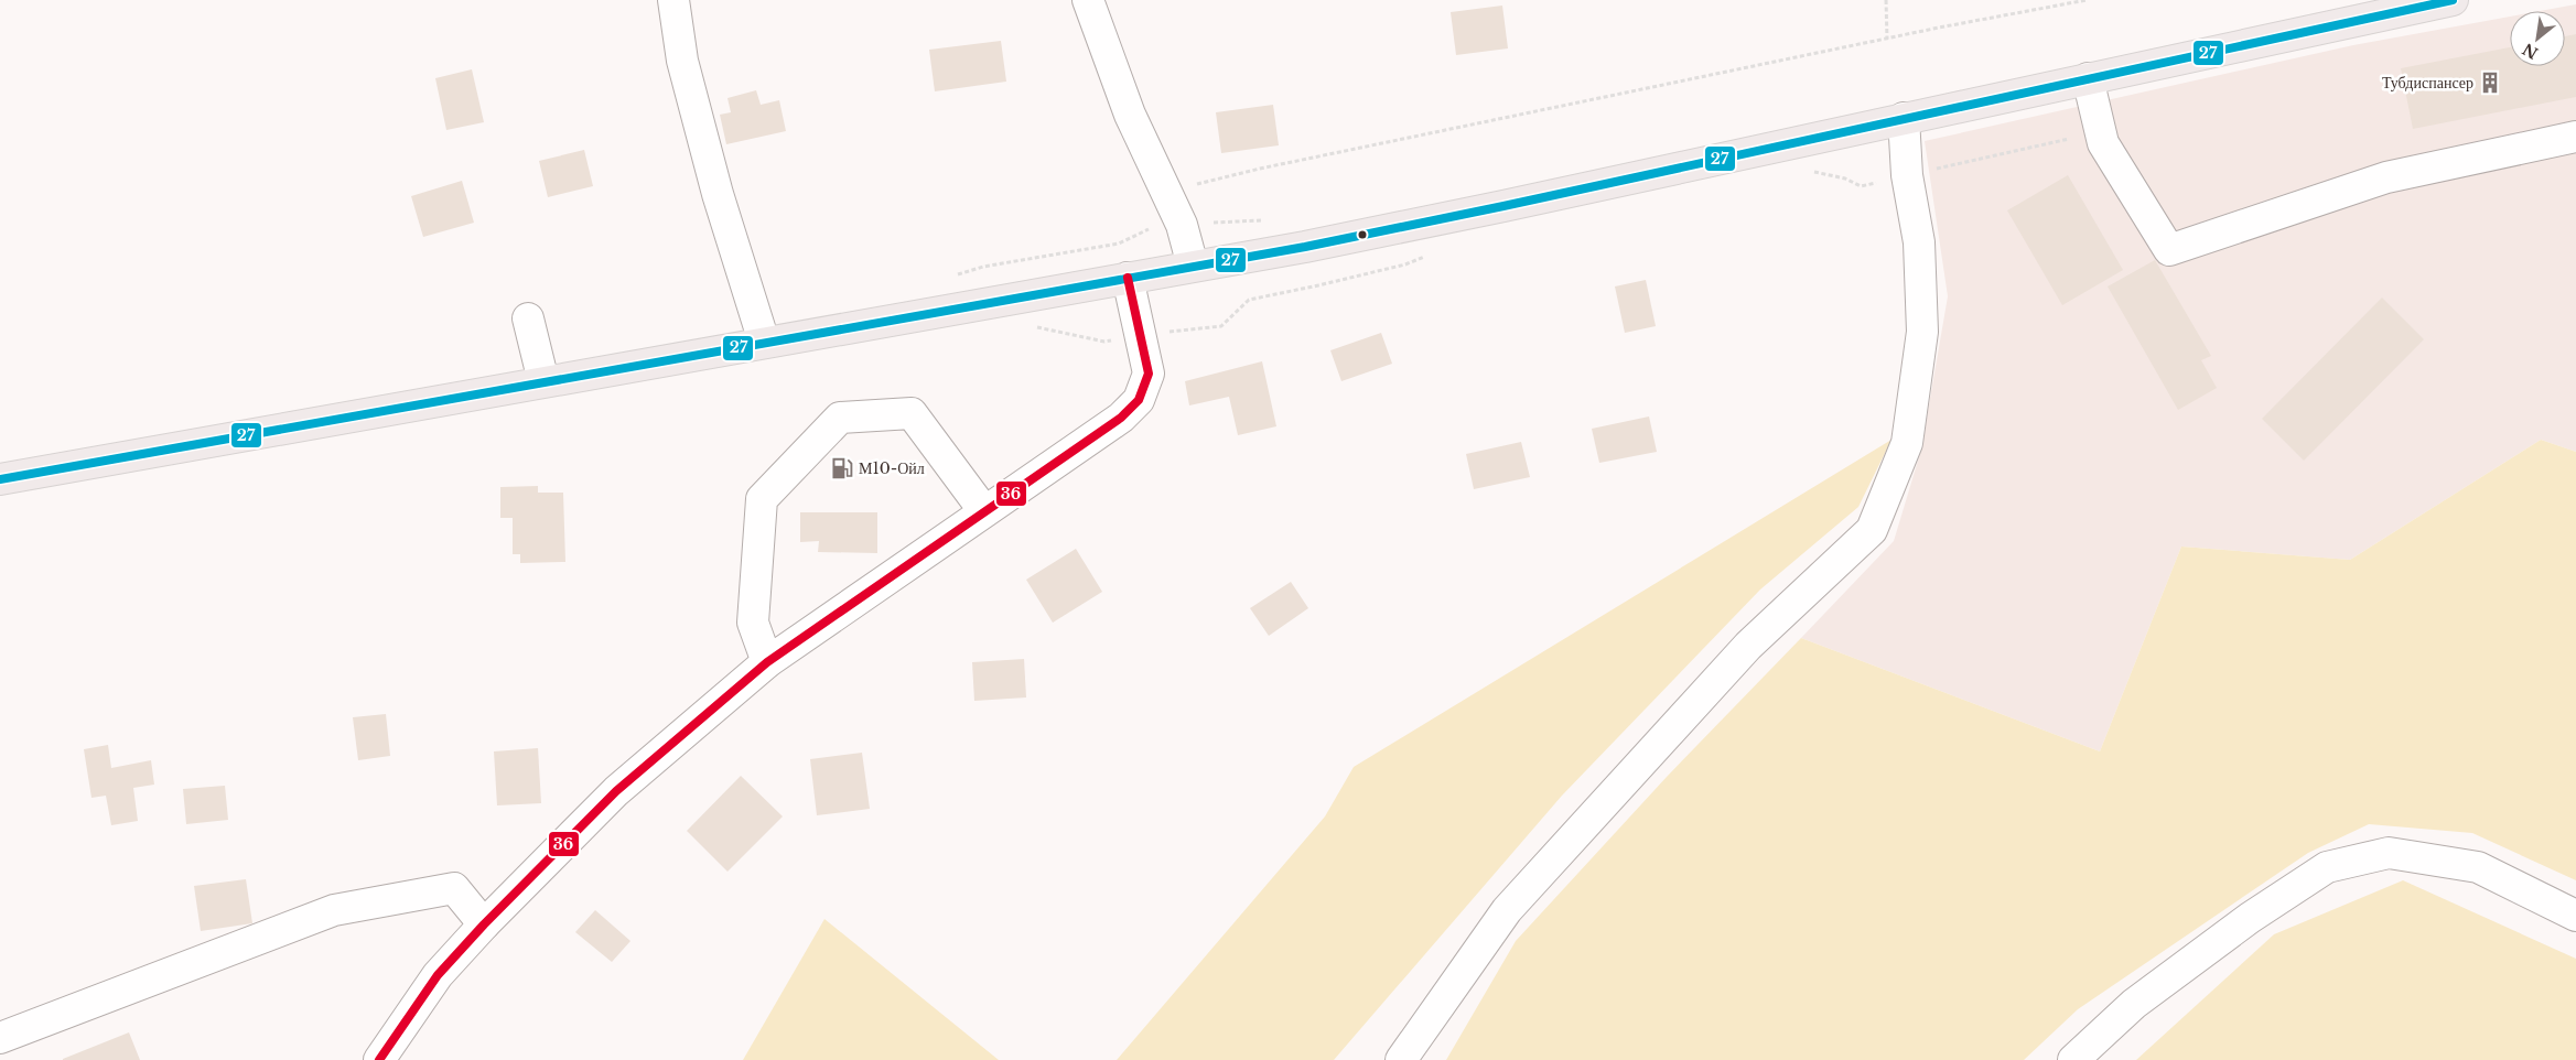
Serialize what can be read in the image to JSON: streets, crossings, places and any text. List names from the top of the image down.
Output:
{
  "places": {
    "building": ["Тубдиспансер"],
    "fuel station": ["М10-Ойл"]
  },
  "lines": ["transit line 27", "transit line 36"],
  "north": "bottom left"
}
